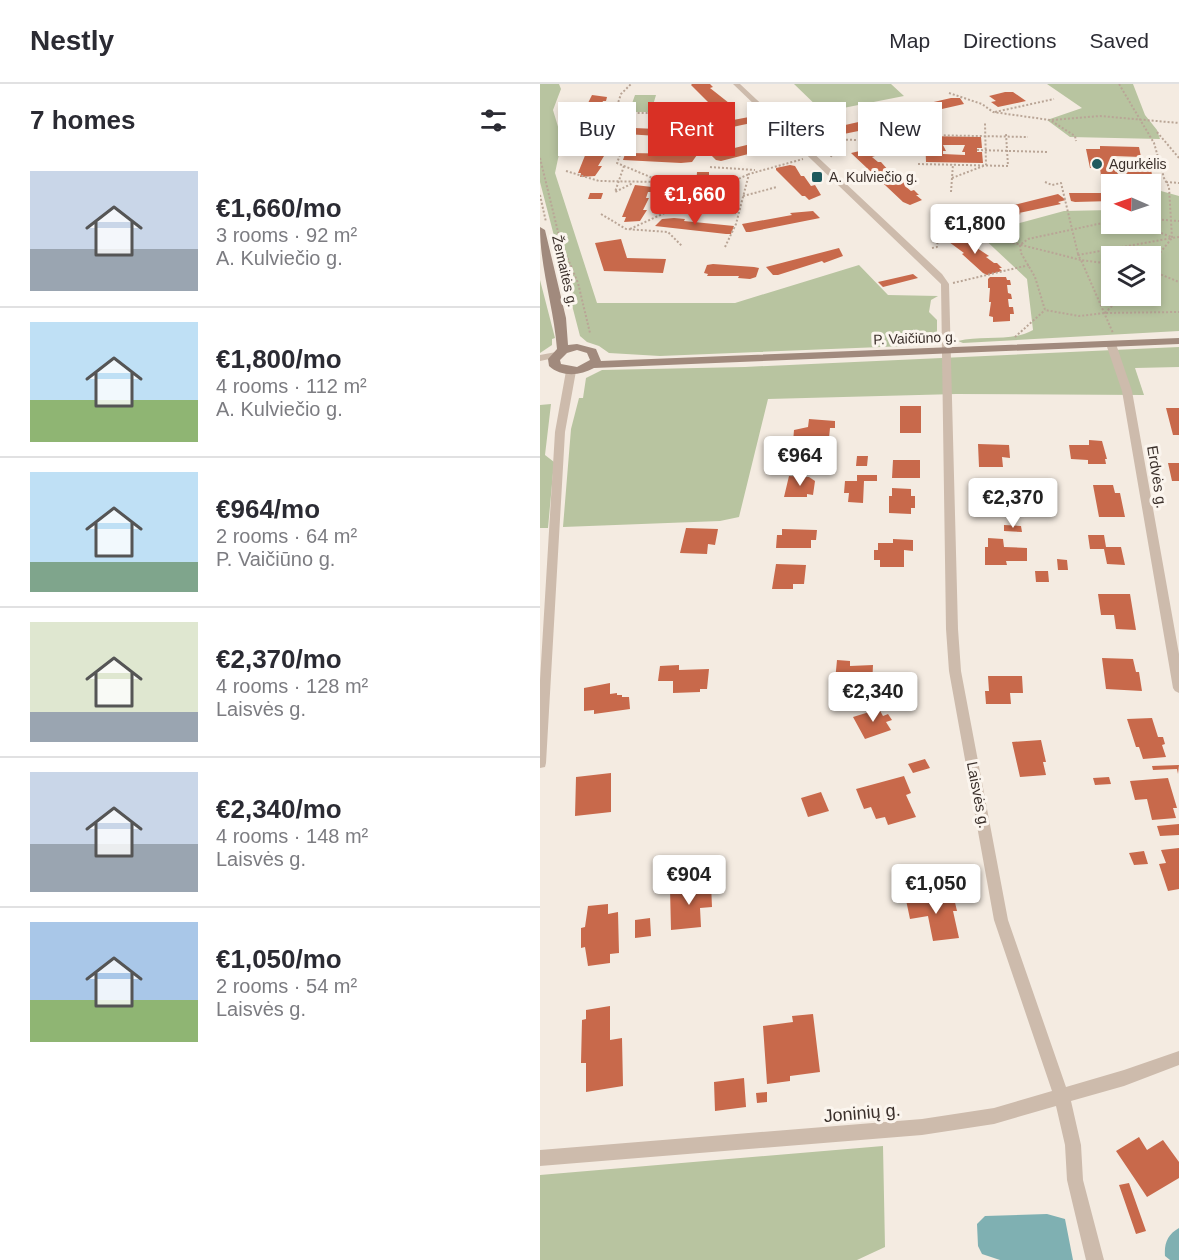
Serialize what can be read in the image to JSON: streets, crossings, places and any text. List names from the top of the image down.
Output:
{
  "streets": {
    "main road": ["Žemaitės g.", "P. Vaičiūno g."],
    "street": ["Erdvės g.", "Laisvės g.", "Joninių g."]
  },
  "crossings": [
    ["P. Vaičiūno g.", "Erdvės g."],
    ["P. Vaičiūno g.", "Laisvės g."],
    ["Laisvės g.", "Joninių g."]
  ],
  "places": {
    "other": ["Agurkėlis"],
    "transit": ["A. Kulviečio g."]
  },
  "north": "left",
  "page": {
    "header": "Nestly",
    "nav": ["Map", "Directions", "Saved"],
    "heading": "7 homes",
    "chip": [
      "Buy",
      "Rent",
      "Filters",
      "New"
    ],
    "list": [
      {
        "name": "€1,660/mo",
        "note": "3 rooms · 92 m² · A. Kulviečio g."
      },
      {
        "name": "€1,800/mo",
        "note": "4 rooms · 112 m² · A. Kulviečio g."
      },
      {
        "name": "€964/mo",
        "note": "2 rooms · 64 m² · P. Vaičiūno g."
      },
      {
        "name": "€2,370/mo",
        "note": "4 rooms · 128 m² · Laisvės g."
      },
      {
        "name": "€2,340/mo",
        "note": "4 rooms · 148 m² · Laisvės g."
      },
      {
        "name": "€1,050/mo",
        "note": "2 rooms · 54 m² · Laisvės g."
      }
    ],
    "price": [
      "€1,660",
      "€1,800",
      "€964",
      "€2,370",
      "€2,340",
      "€904",
      "€1,050"
    ]
  }
}
